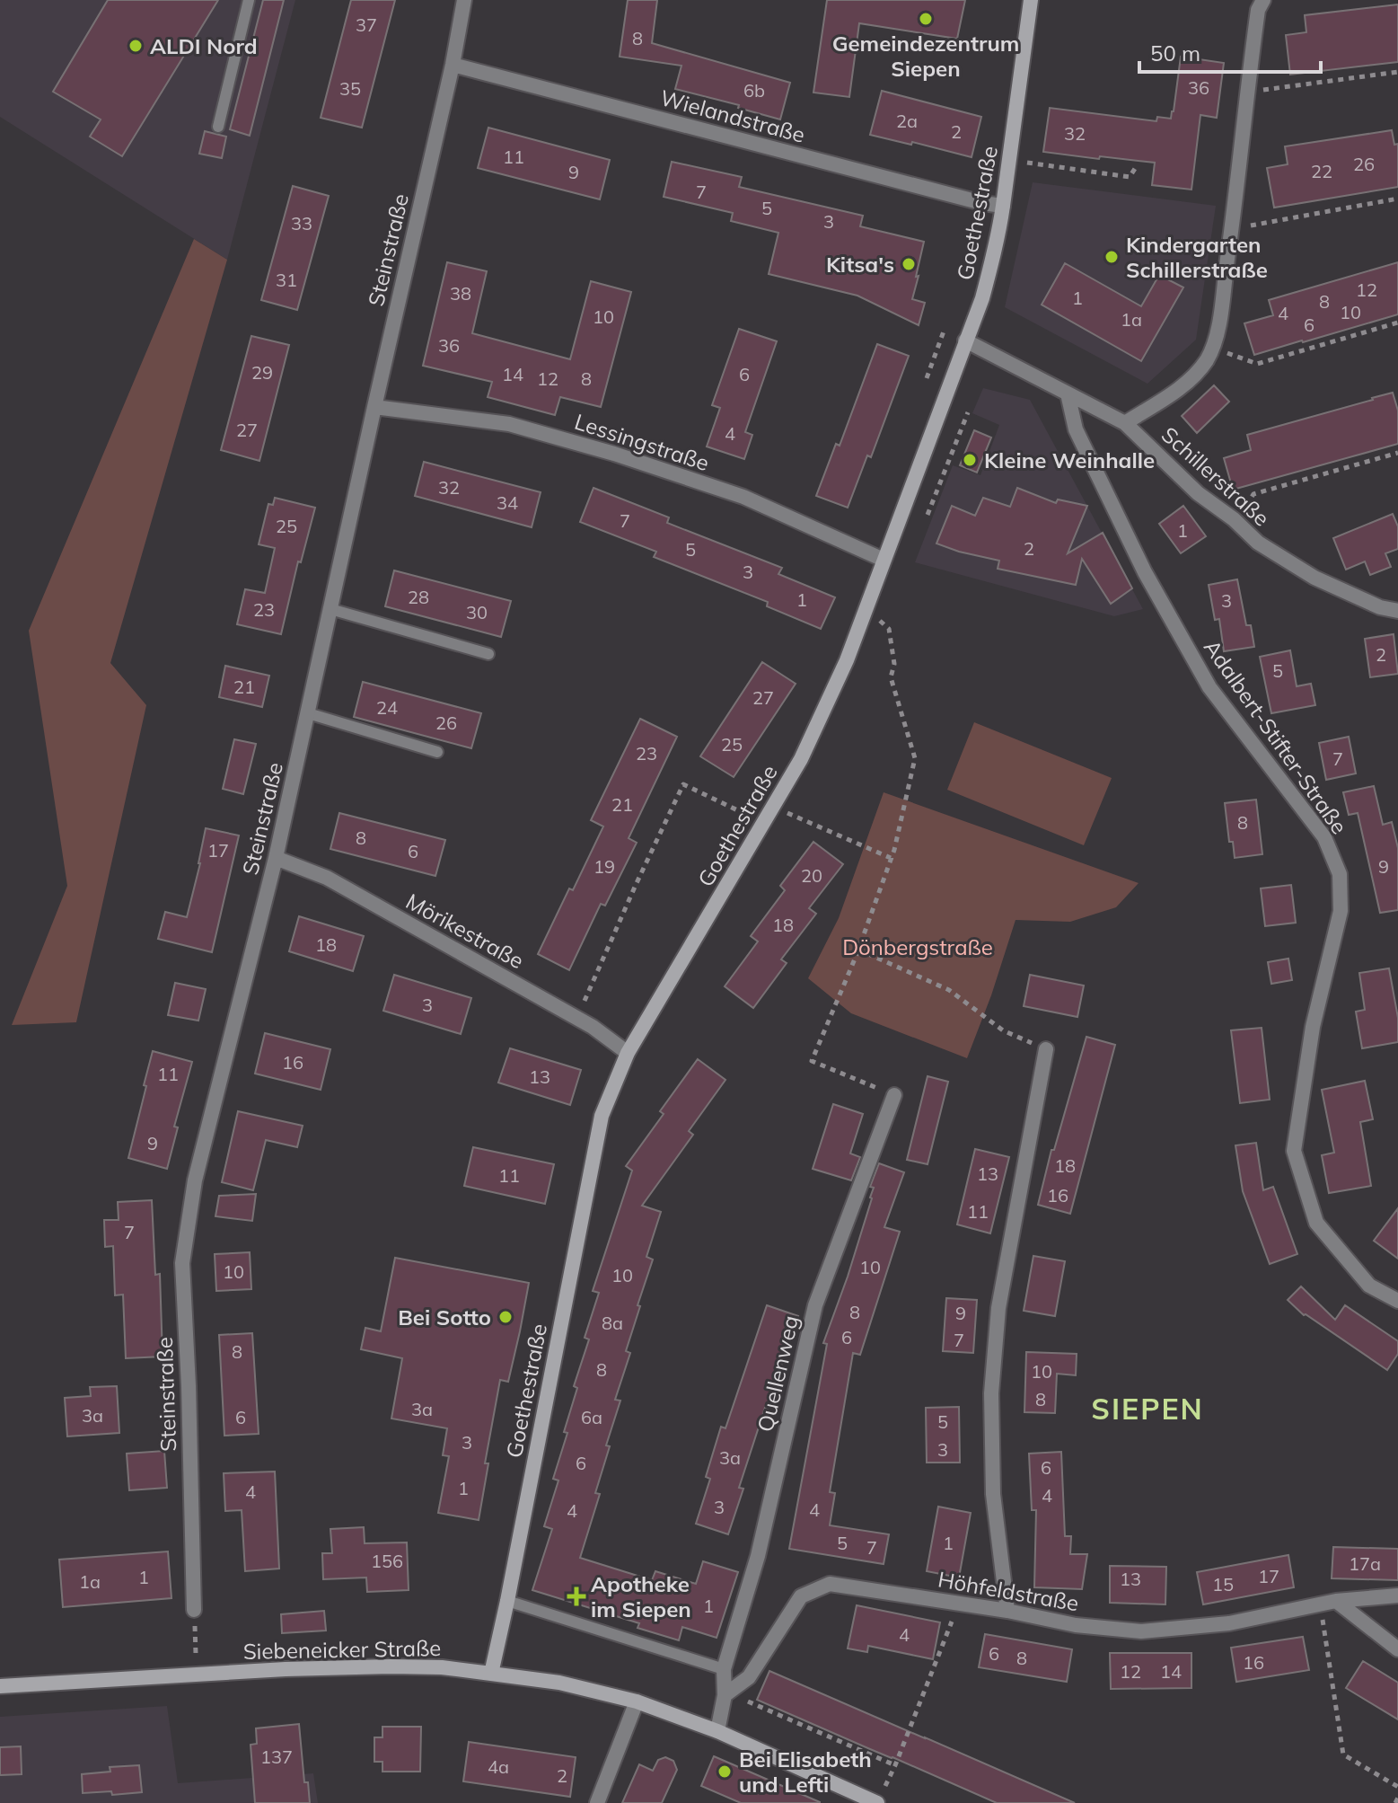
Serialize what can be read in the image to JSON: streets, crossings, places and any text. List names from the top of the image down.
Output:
{
  "streets": {
    "street": [
      "Wielandstraße",
      "Goethestraße",
      "Steinstraße",
      "Lessingstraße",
      "Schillerstraße",
      "Adalbert-Stifter-Straße",
      "Mörikestraße",
      "Quellenweg",
      "Höhfeldstraße",
      "Siebeneicker Straße"
    ]
  },
  "crossings": [
    ["Wielandstraße", "Goethestraße"],
    ["Wielandstraße", "Steinstraße"],
    ["Goethestraße", "Lessingstraße"],
    ["Goethestraße", "Schillerstraße"],
    ["Goethestraße", "Mörikestraße"],
    ["Goethestraße", "Siebeneicker Straße"],
    ["Steinstraße", "Lessingstraße"],
    ["Steinstraße", "Mörikestraße"],
    ["Schillerstraße", "Adalbert-Stifter-Straße"]
  ],
  "districts": ["SIEPEN"],
  "parks": ["Dönbergstraße"],
  "places": {
    "other": [
      "Gemeindezentrum Siepen",
      "ALDI Nord",
      "Kindergarten Schillerstraße",
      "Kitsa's",
      "Kleine Weinhalle",
      "Bei Sotto",
      "Bei Elisabeth und Lefti"
    ],
    "health": ["Apotheke im Siepen"]
  },
  "house_numbers": [
    "37",
    "8",
    "36",
    "35",
    "6b",
    "2a",
    "2",
    "32",
    "11",
    "26",
    "22",
    "9",
    "7",
    "5",
    "3",
    "33",
    "31",
    "12",
    "38",
    "1",
    "8",
    "10",
    "4",
    "10",
    "1a",
    "6",
    "36",
    "29",
    "14",
    "6",
    "12",
    "8",
    "27",
    "4",
    "32",
    "34",
    "7",
    "25",
    "1",
    "2",
    "5",
    "3",
    "28",
    "1",
    "3",
    "23",
    "30",
    "2",
    "5",
    "21",
    "27",
    "24",
    "26",
    "25",
    "23",
    "7",
    "21",
    "8",
    "8",
    "17",
    "6",
    "19",
    "9",
    "20",
    "18",
    "18",
    "3",
    "16",
    "11",
    "13",
    "9",
    "18",
    "13",
    "11",
    "16",
    "11",
    "7",
    "10",
    "10",
    "10",
    "8",
    "9",
    "8a",
    "6",
    "7",
    "8",
    "8",
    "10",
    "8",
    "3a",
    "3a",
    "6",
    "6a",
    "5",
    "3",
    "3",
    "3a",
    "6",
    "6",
    "1",
    "4",
    "4",
    "3",
    "4",
    "4",
    "5",
    "1",
    "7",
    "156",
    "17a",
    "17",
    "1",
    "13",
    "1a",
    "15",
    "1",
    "4",
    "6",
    "8",
    "16",
    "12",
    "14",
    "137",
    "4a",
    "2"
  ],
  "scale_bar": "50 m"
}
